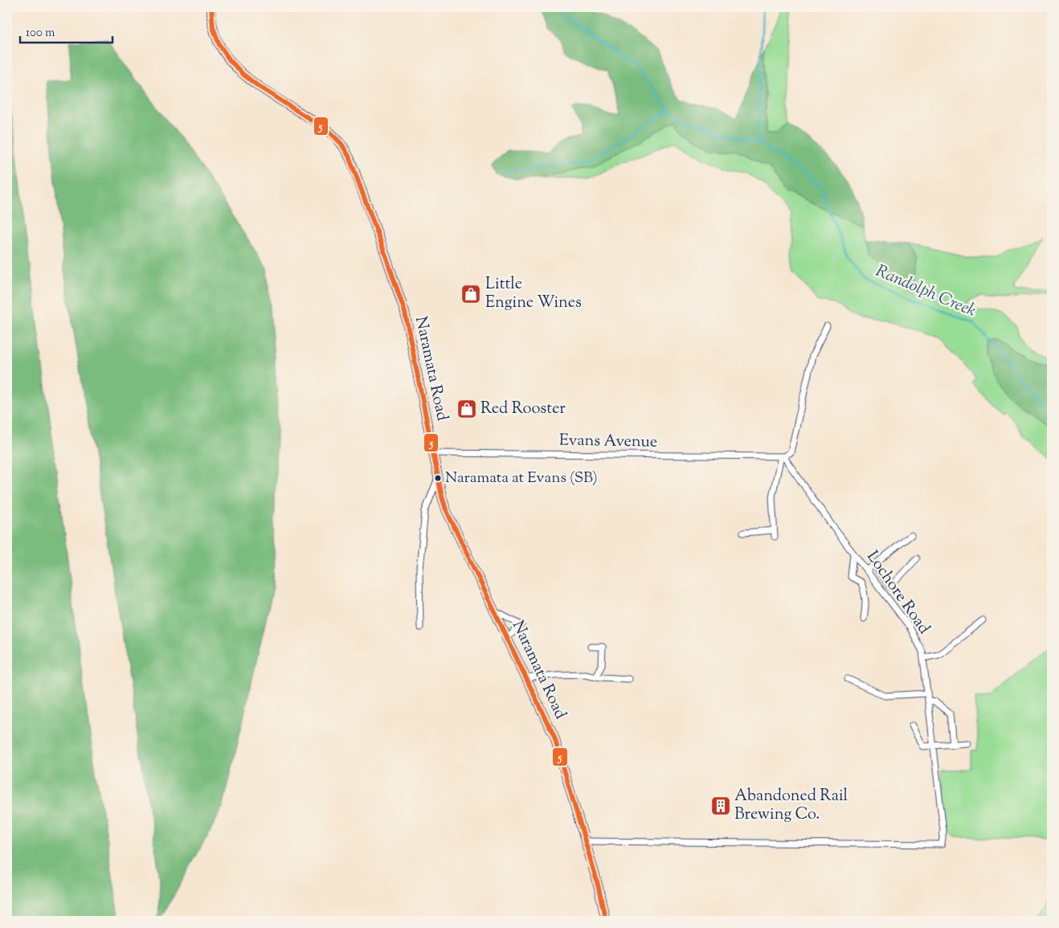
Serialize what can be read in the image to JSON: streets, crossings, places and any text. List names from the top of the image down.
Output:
{
  "streets": {
    "main road": ["Naramata Road"],
    "street": ["Evans Avenue", "Lochore Road"]
  },
  "crossings": [
    ["Naramata Road", "Evans Avenue"],
    ["Naramata Road", "Lochore Road"],
    ["Evans Avenue", "Lochore Road"]
  ],
  "water": ["Randolph Creek"],
  "places": {
    "shop": ["Little Engine Wines", "Red Rooster"],
    "other": ["Naramata at Evans (SB)"],
    "building": ["Abandoned Rail Brewing Co."]
  },
  "lines": ["transit line 5"],
  "scale_bar": "100 m"
}
